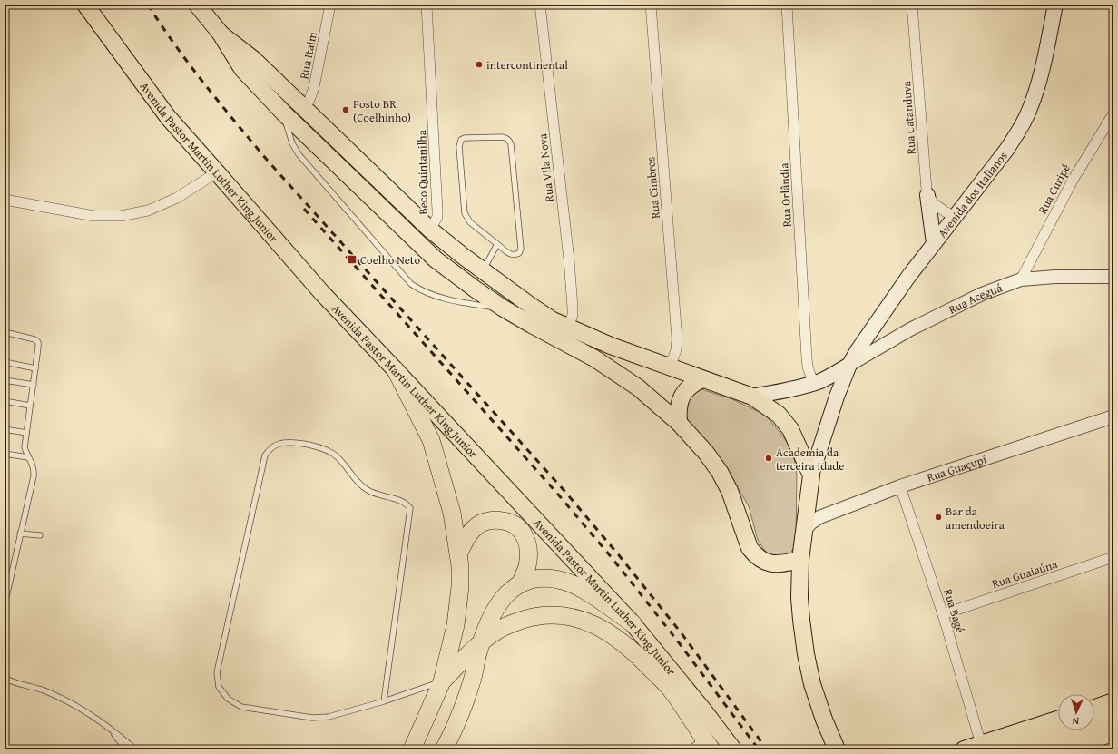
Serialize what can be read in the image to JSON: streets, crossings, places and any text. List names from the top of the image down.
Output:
{
  "streets": {
    "main road": ["Avenida Pastor Martin Luther King Junior", "Avenida dos Italianos"],
    "street": [
      "Rua Itaim",
      "Rua Catanduva",
      "Rua Vila Nova",
      "Beco Quintanilha",
      "Rua Cimbres",
      "Rua Curipé",
      "Rua Orlândia",
      "Rua Aceguá",
      "Rua Guaçupí",
      "Rua Guaiaúna",
      "Rua Bagé"
    ]
  },
  "crossings": [
    ["Rua Curipé", "Rua Aceguá"],
    ["Avenida dos Italianos", "Rua Orlândia"],
    ["Avenida dos Italianos", "Rua Aceguá"],
    ["Rua Guaçupí", "Rua Bagé"],
    ["Rua Guaiaúna", "Rua Bagé"]
  ],
  "places": {
    "other": [
      "intercontinental",
      "Posto BR (Coelhinho)",
      "Academia da terceira idade",
      "Bar da amendoeira"
    ],
    "transit": ["Coelho Neto"]
  },
  "north": "bottom"
}
